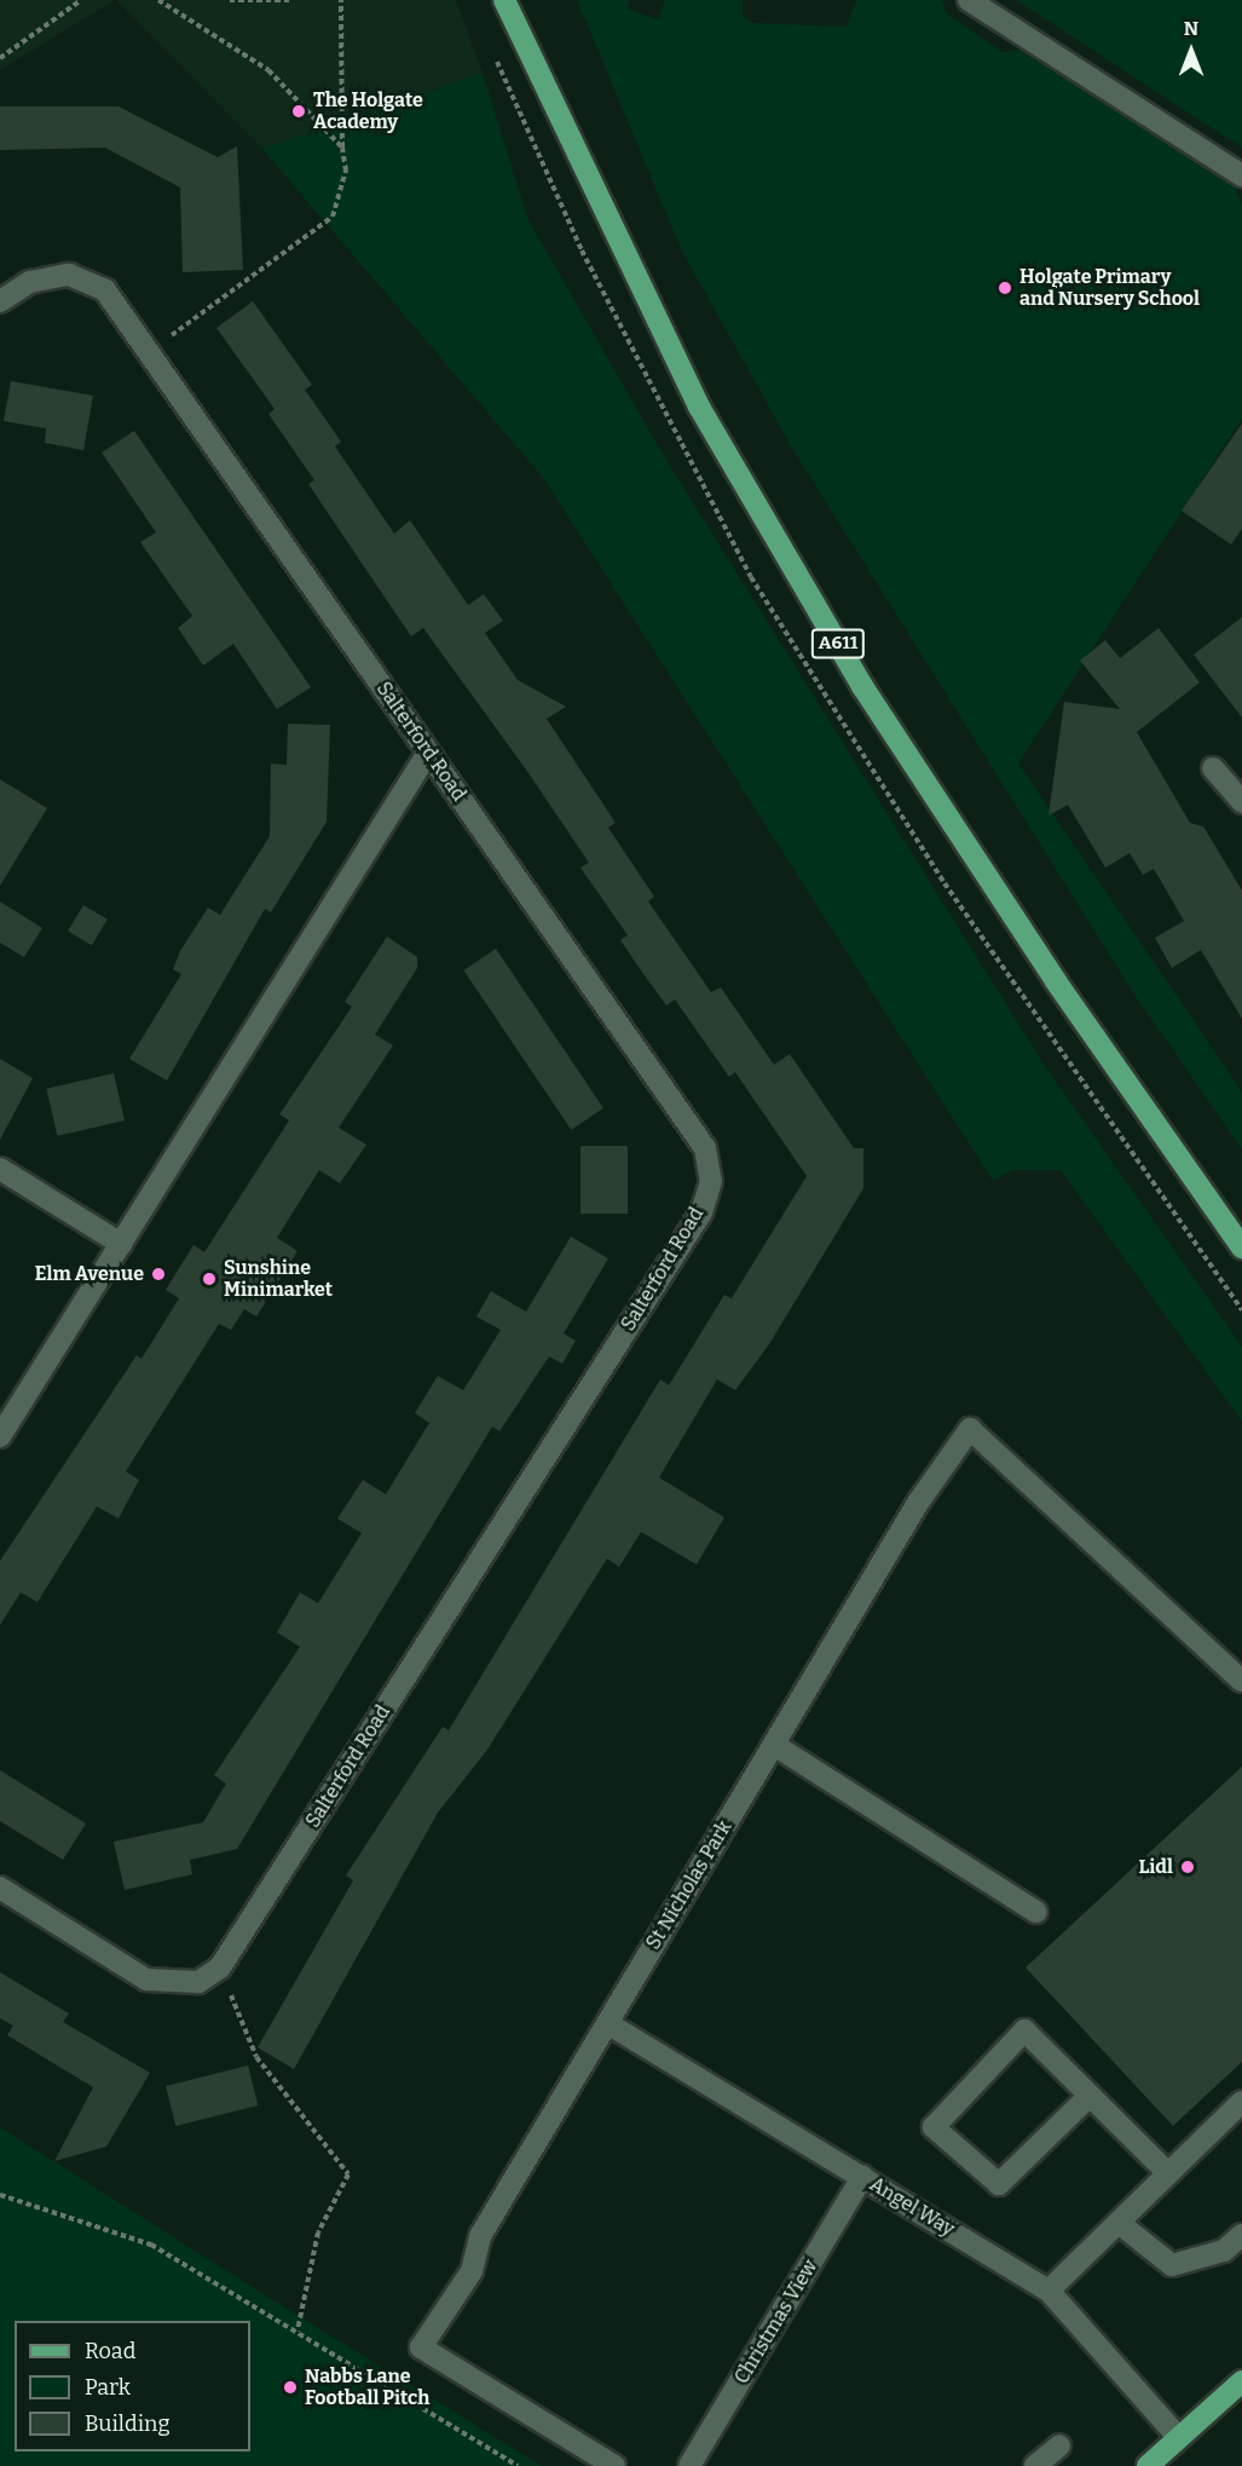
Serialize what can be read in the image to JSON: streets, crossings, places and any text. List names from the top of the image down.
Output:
{
  "streets": {
    "main road": ["A611"],
    "street": [
      "Salterford Road",
      "St Nicholas Park",
      "Angel Way",
      "Christmas View"
    ]
  },
  "crossings": [
    ["St Nicholas Park", "Angel Way"],
    ["Angel Way", "Christmas View"]
  ],
  "places": [
    "The Holgate Academy",
    "Holgate Primary and Nursery School",
    "Elm Avenue",
    "Sunshine Minimarket",
    "Lidl",
    "Nabbs Lane Football Pitch"
  ],
  "legend": ["Road", "Park", "Building"],
  "north": "top"
}
